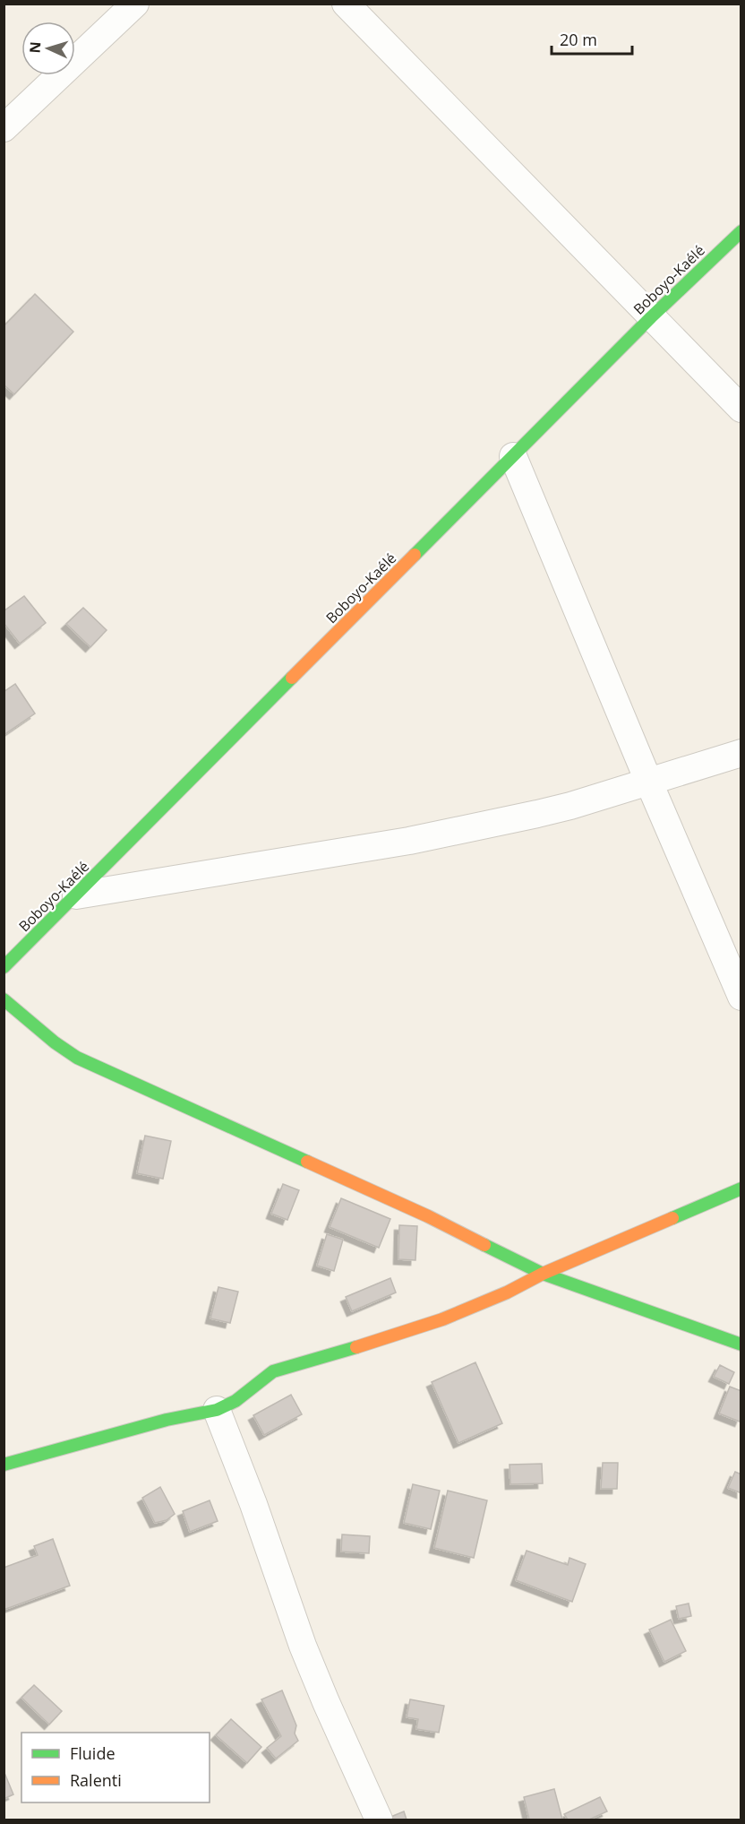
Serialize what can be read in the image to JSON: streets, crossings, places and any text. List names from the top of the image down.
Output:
{
  "streets": {
    "street": ["Boboyo-Kaélé"]
  },
  "legend": ["Fluide", "Ralenti"],
  "scale_bar": "20 m",
  "north": "left"
}
